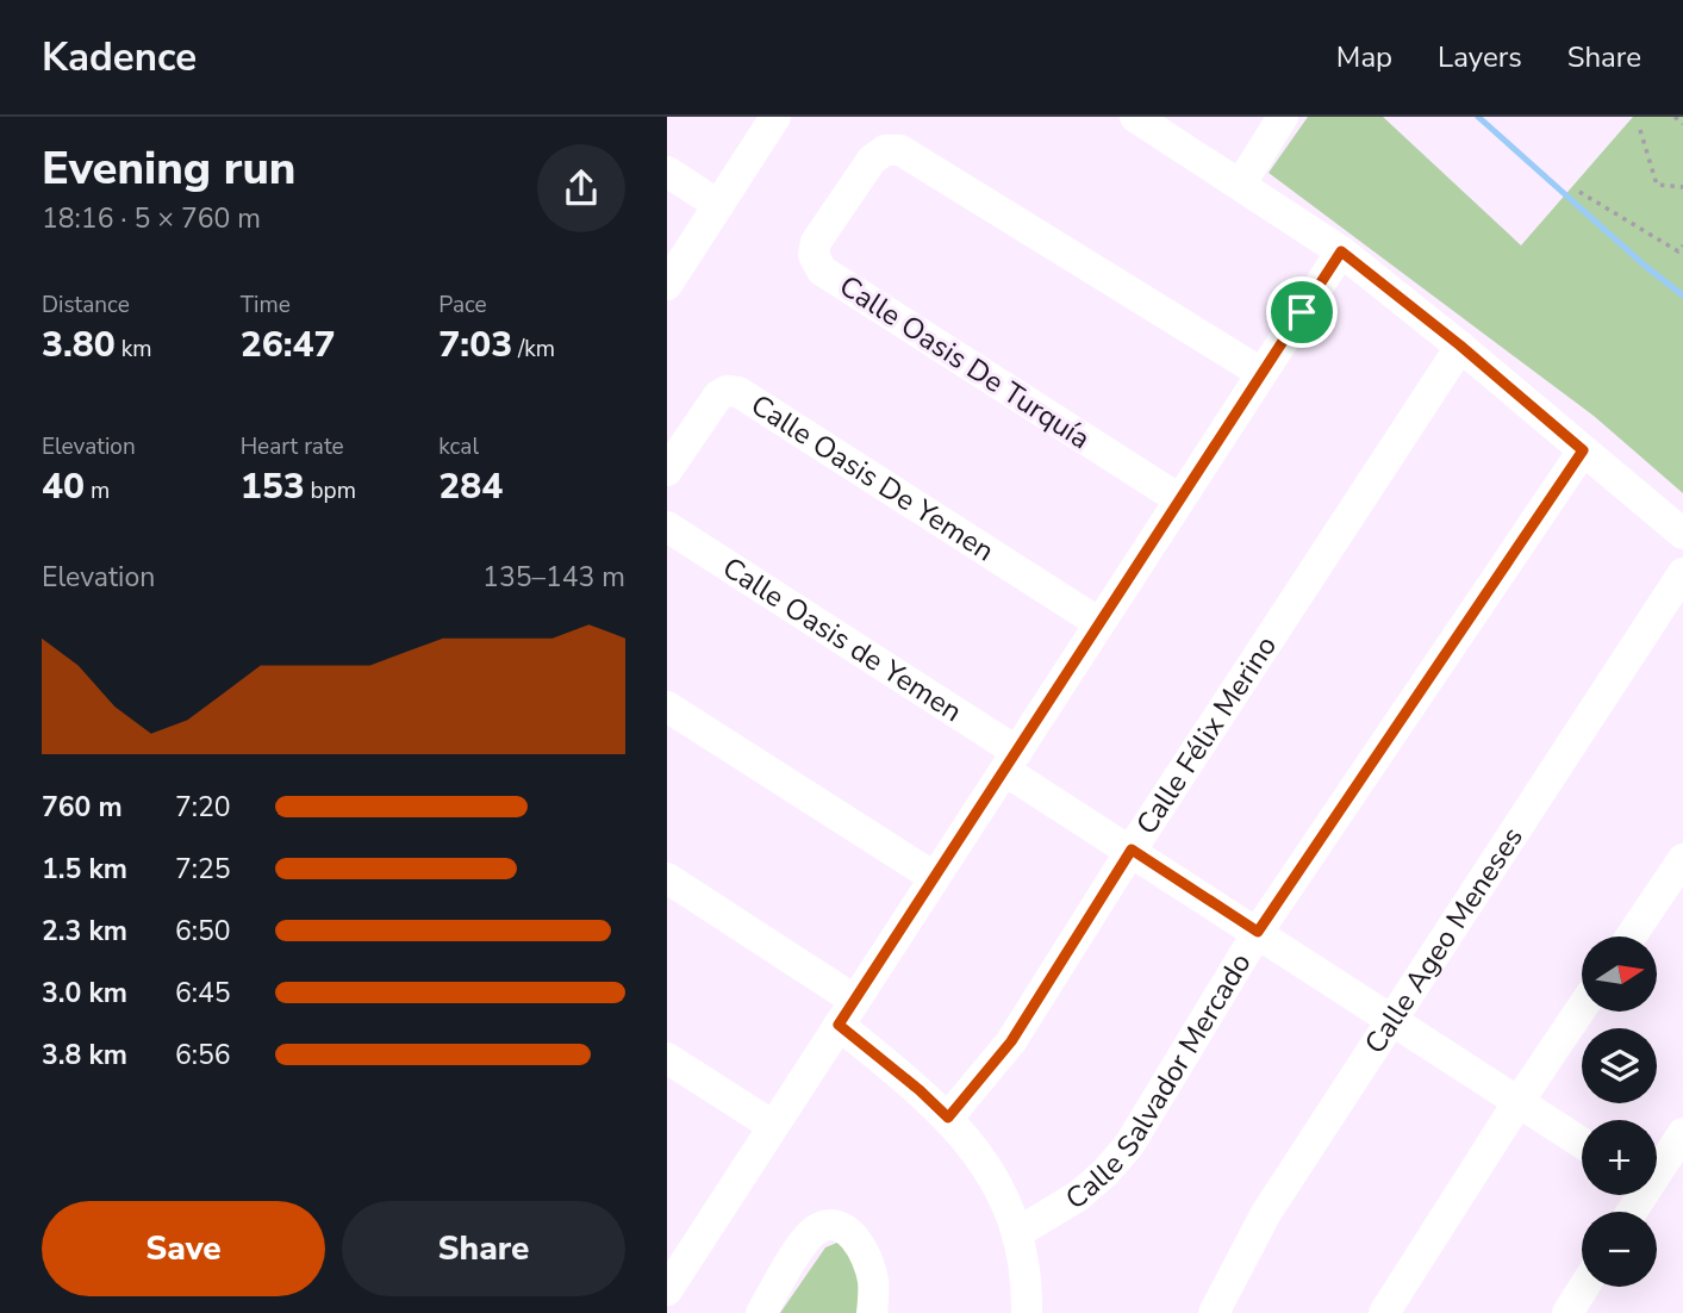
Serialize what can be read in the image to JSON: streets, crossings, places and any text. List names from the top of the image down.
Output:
{
  "streets": {
    "street": [
      "Calle Oasis De Turquía",
      "Calle Oasis De Yemen",
      "Calle Oasis de Yemen",
      "Calle Félix Merino",
      "Calle Ageo Meneses",
      "Calle Salvador Mercado"
    ]
  },
  "crossings": [
    ["Calle Oasis de Yemen", "Calle Félix Merino"],
    ["Calle Oasis de Yemen", "Calle Ageo Meneses"],
    ["Calle Oasis de Yemen", "Calle Salvador Mercado"]
  ],
  "north": "right",
  "page": {
    "header": "Kadence",
    "nav": ["Map", "Layers", "Share"],
    "heading": ["Evening run", "18:16 · 5 × 760 m"],
    "stats": [
      ["Distance", "3.80 km"],
      ["Time", "26:47"],
      ["Pace", "7:03 /km"],
      ["Elevation", "40 m"],
      ["Heart rate", "153 bpm"],
      ["kcal", "284"]
    ],
    "chart": ["Elevation", "135–143 m"],
    "list": [
      {
        "name": "760 m",
        "note": "7:20"
      },
      {
        "name": "1.5 km",
        "note": "7:25"
      },
      {
        "name": "2.3 km",
        "note": "6:50"
      },
      {
        "name": "3.0 km",
        "note": "6:45"
      },
      {
        "name": "3.8 km",
        "note": "6:56"
      }
    ],
    "map_buttons": ["+", "−"],
    "buttons": ["Save", "Share"]
  }
}
